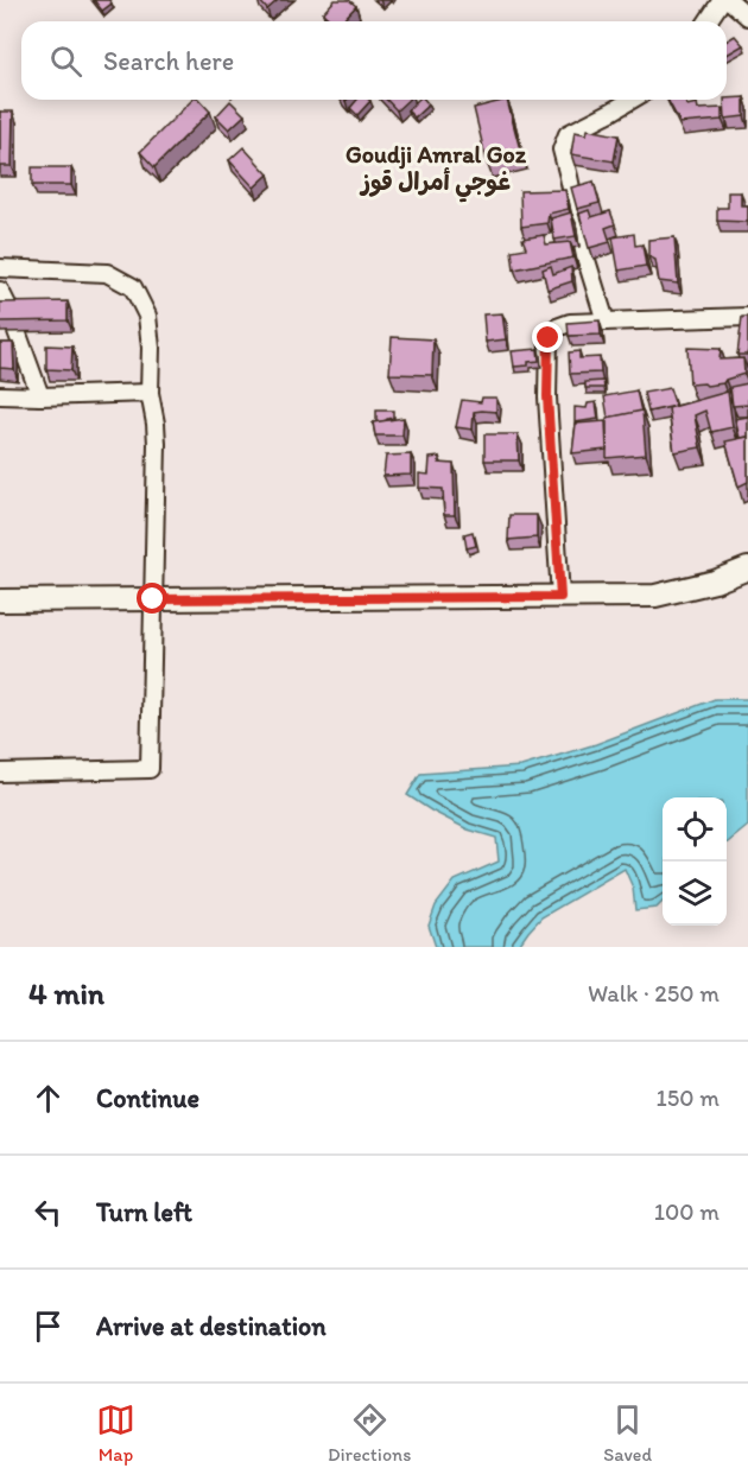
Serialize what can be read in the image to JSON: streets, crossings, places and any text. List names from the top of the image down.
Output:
{
  "districts": ["Goudji Amral Goz غوجي أمرال قوز"],
  "page": {
    "search": "Search here",
    "heading": ["4 min", "Walk · 250 m"],
    "list": [
      ["Continue", "150 m"],
      ["Turn left", "100 m"],
      "Arrive at destination"
    ],
    "nav": ["Map", "Directions", "Saved"]
  }
}
